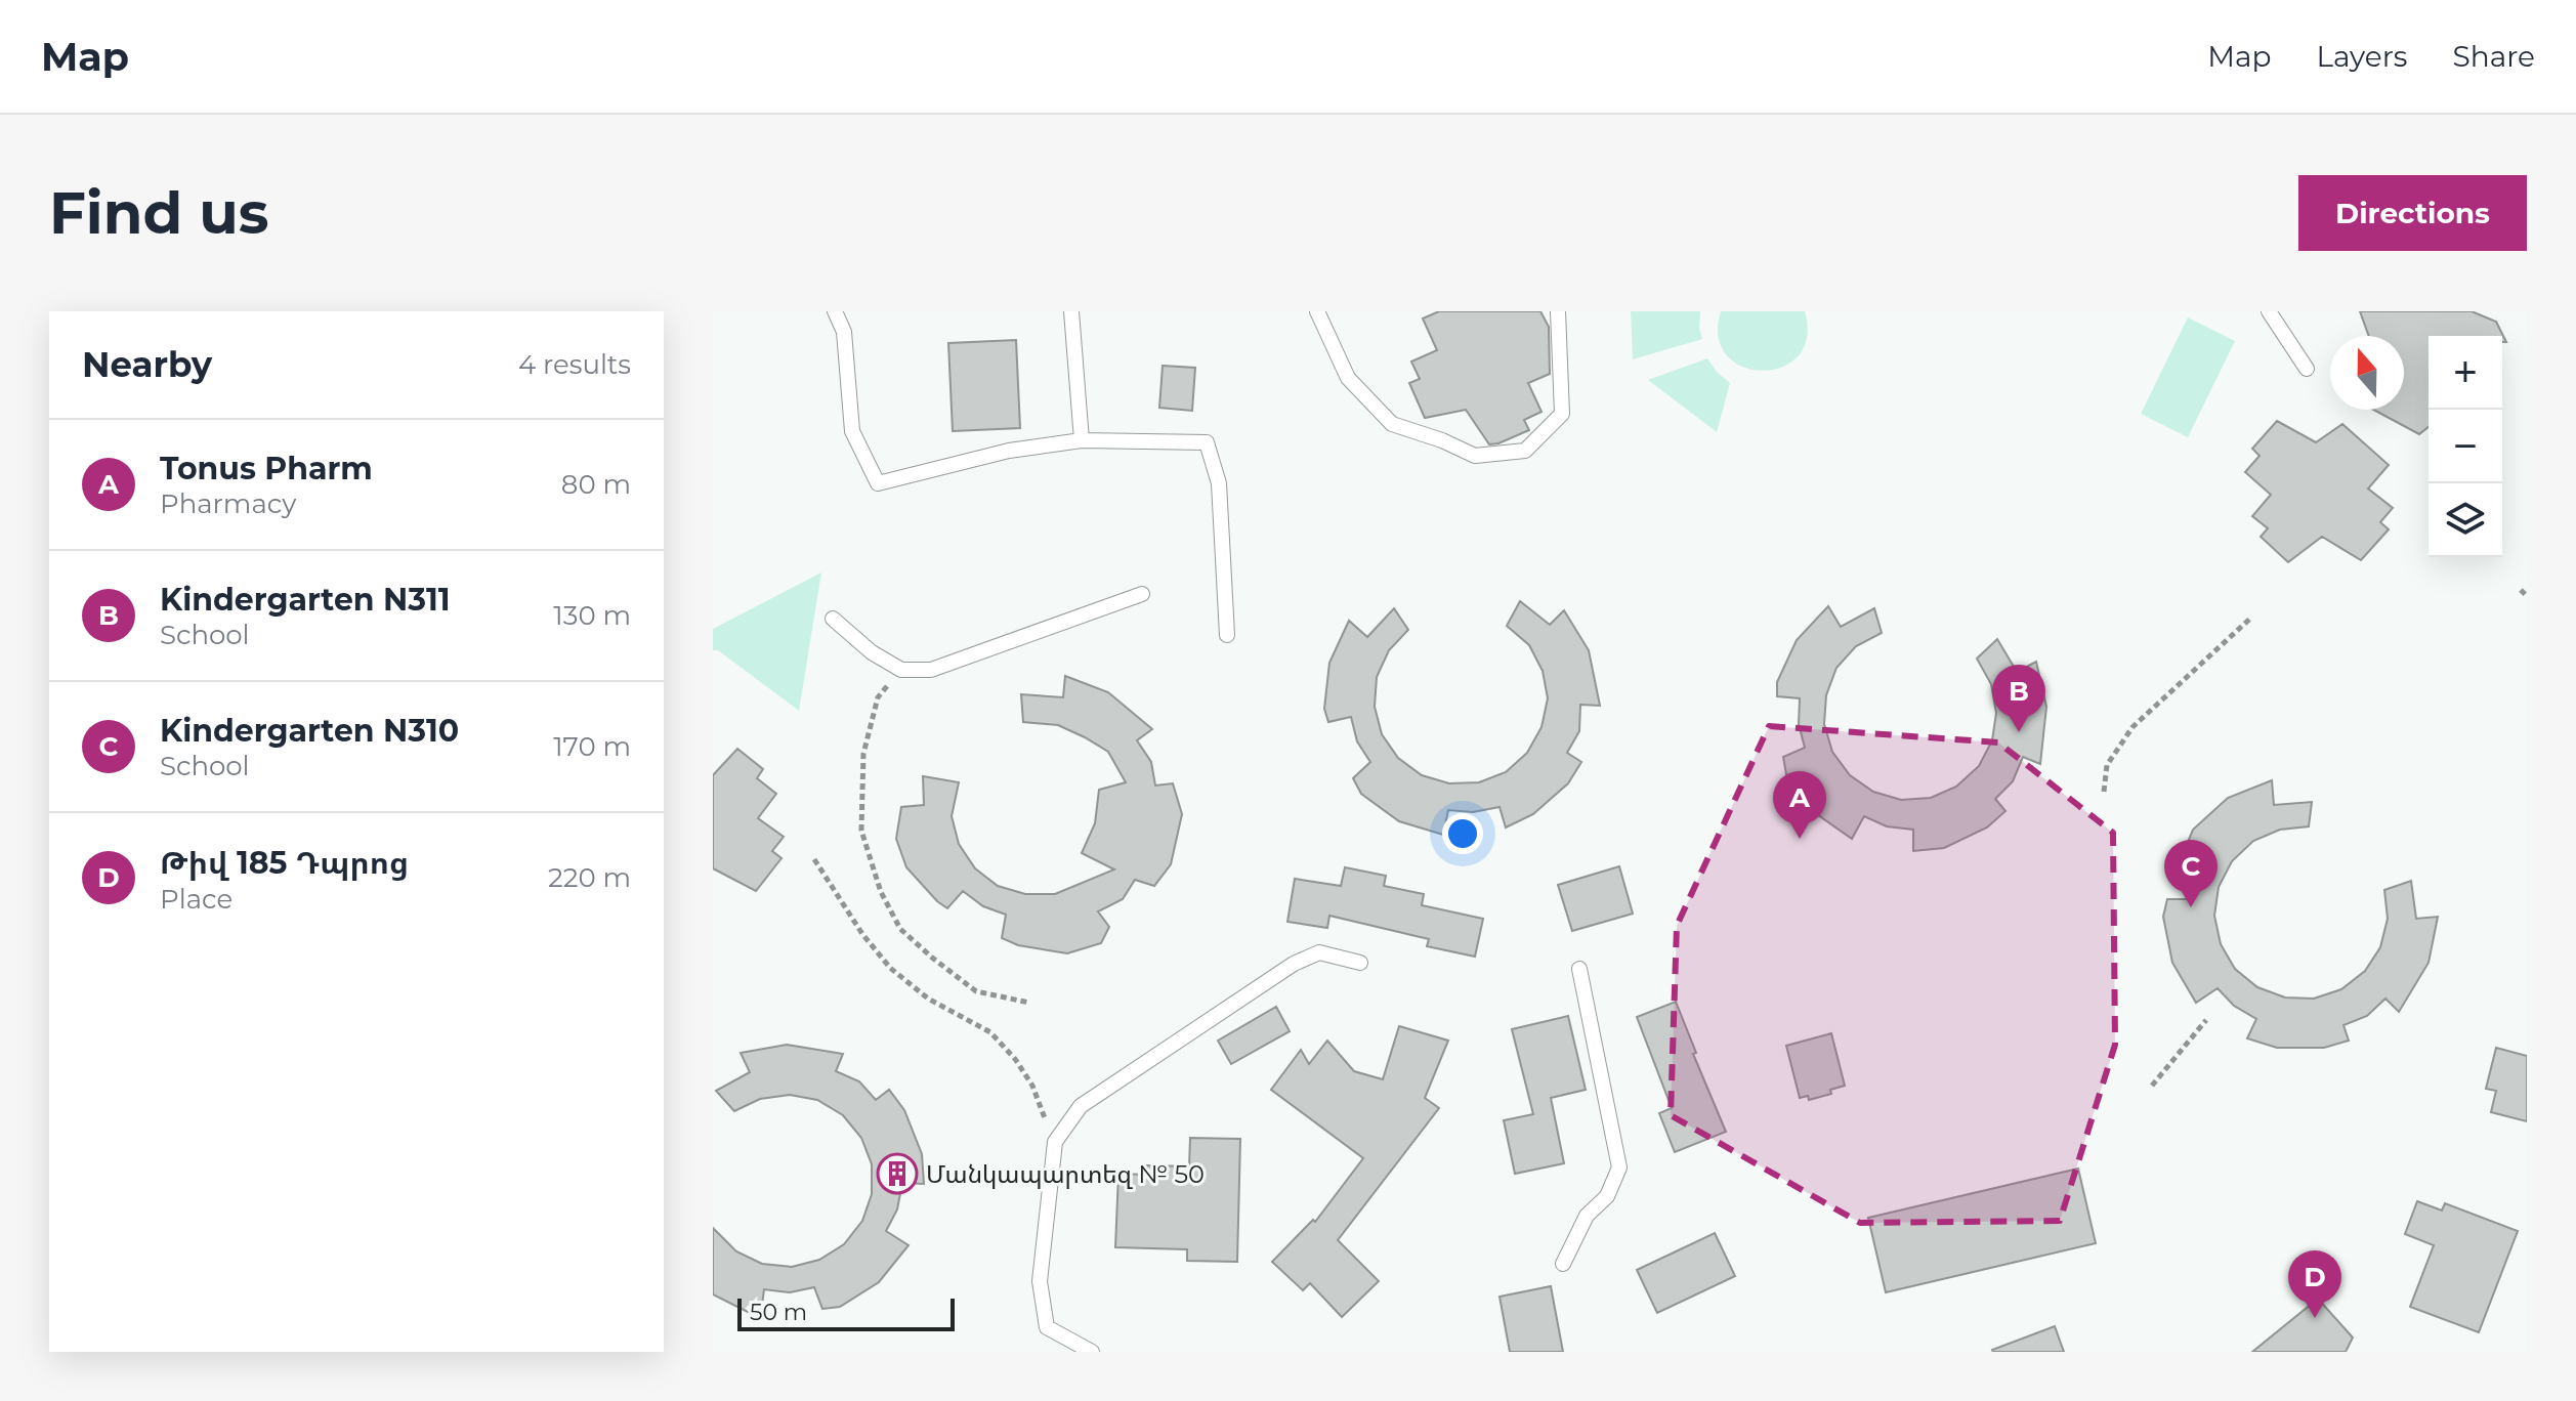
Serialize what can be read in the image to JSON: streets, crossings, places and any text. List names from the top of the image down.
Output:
{
  "places": {
    "building": ["Մանկապարտեզ № 50"]
  },
  "scale_bar": "50 m",
  "north": "top",
  "page": {
    "header": "Map",
    "nav": ["Map", "Layers", "Share"],
    "buttons": "Directions",
    "title": "Find us",
    "heading": ["Nearby", "4 results"],
    "map_buttons": ["+", "−"],
    "list": [
      {
        "mark": "A",
        "name": "Tonus Pharm",
        "note": "Pharmacy",
        "value": "80 m"
      },
      {
        "mark": "B",
        "name": "Kindergarten N311",
        "note": "School",
        "value": "130 m"
      },
      {
        "mark": "C",
        "name": "Kindergarten N310",
        "note": "School",
        "value": "170 m"
      },
      {
        "mark": "D",
        "name": "Թիվ 185 Դպրոց",
        "note": "Place",
        "value": "220 m"
      }
    ],
    "pins": [
      "B",
      "A",
      "C",
      "D"
    ],
    "scale": "50 m"
  }
}
